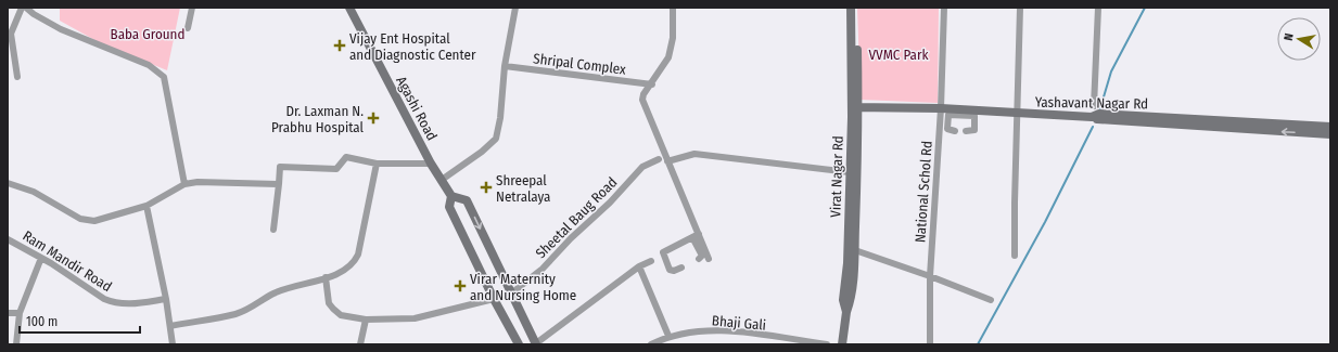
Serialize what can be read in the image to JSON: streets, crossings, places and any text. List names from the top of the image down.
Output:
{
  "streets": {
    "street": [
      "Shripal Complex",
      "Yashavant Nagar Rd",
      "Agashi Road",
      "Virat Nagar Rd",
      "National Schol Rd",
      "Sheetal Baug Road",
      "Ram Mandir Road",
      "Bhaji Gali"
    ]
  },
  "crossings": [
    ["Yashavant Nagar Rd", "Virat Nagar Rd"],
    ["Yashavant Nagar Rd", "National Schol Rd"]
  ],
  "parks": ["Baba Ground", "VVMC Park"],
  "places": {
    "health": [
      "Vijay Ent Hospital and Diagnostic Center",
      "Dr. Laxman N. Prabhu Hospital",
      "Shreepal Netralaya",
      "Virar Maternity and Nursing Home"
    ]
  },
  "scale_bar": "100 m",
  "north": "left"
}
